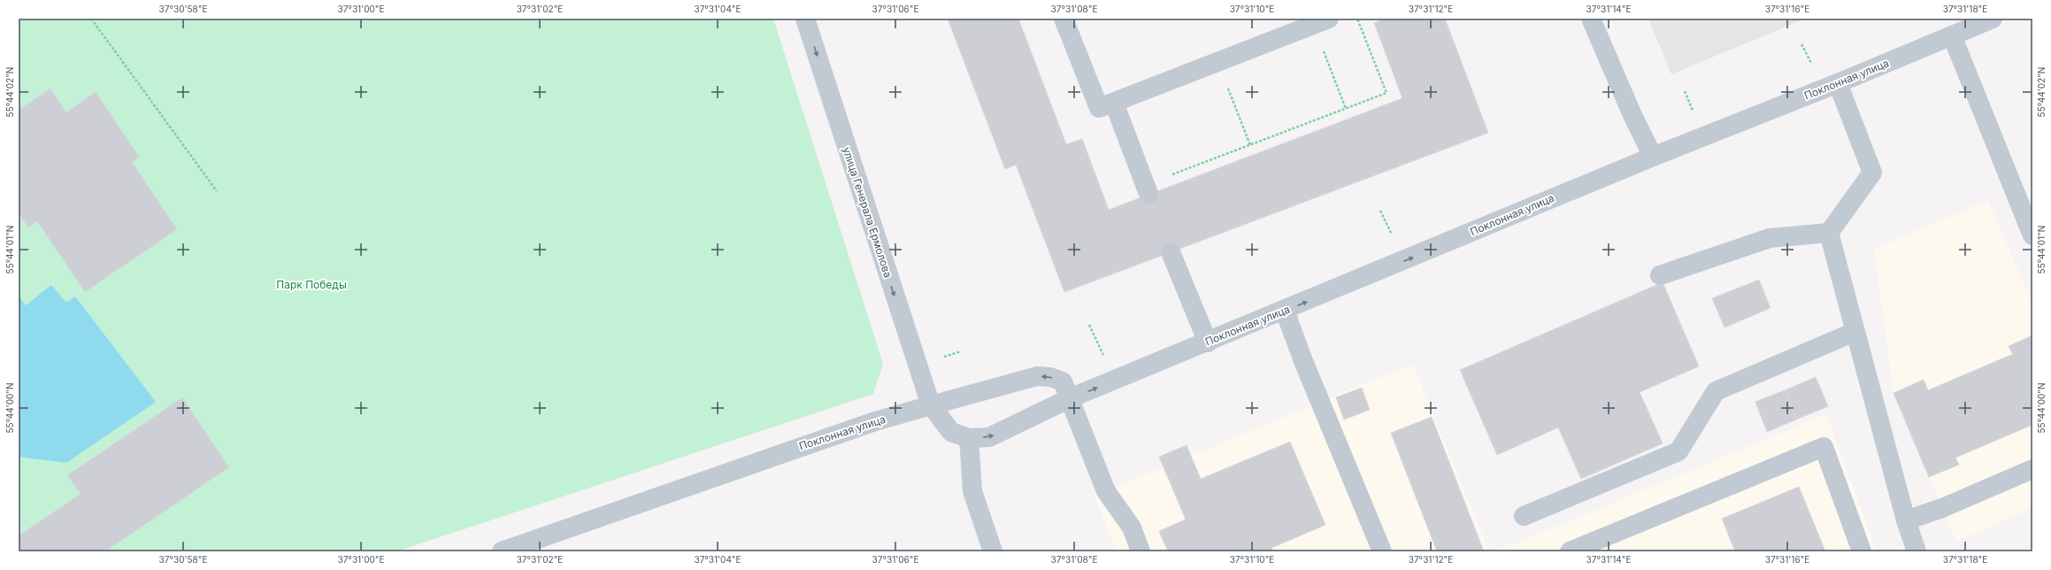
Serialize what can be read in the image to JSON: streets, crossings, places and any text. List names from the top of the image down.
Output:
{
  "streets": {
    "street": ["Поклонная улица", "улица Генерала Ермолова"]
  },
  "crossings": [
    ["Поклонная улица", "улица Генерала Ермолова"]
  ],
  "one_way": ["Поклонная улица", "улица Генерала Ермолова"],
  "parks": ["Парк Победы"],
  "coordinates": [
    "37°30'58\"E",
    "37°31'00\"E",
    "37°31'02\"E",
    "37°31'04\"E",
    "37°31'06\"E",
    "37°31'08\"E",
    "37°31'10\"E",
    "37°31'12\"E",
    "37°31'14\"E",
    "37°31'16\"E",
    "37°31'18\"E",
    "55°44'02\"N",
    "55°44'01\"N",
    "55°44'00\"N"
  ]
}
